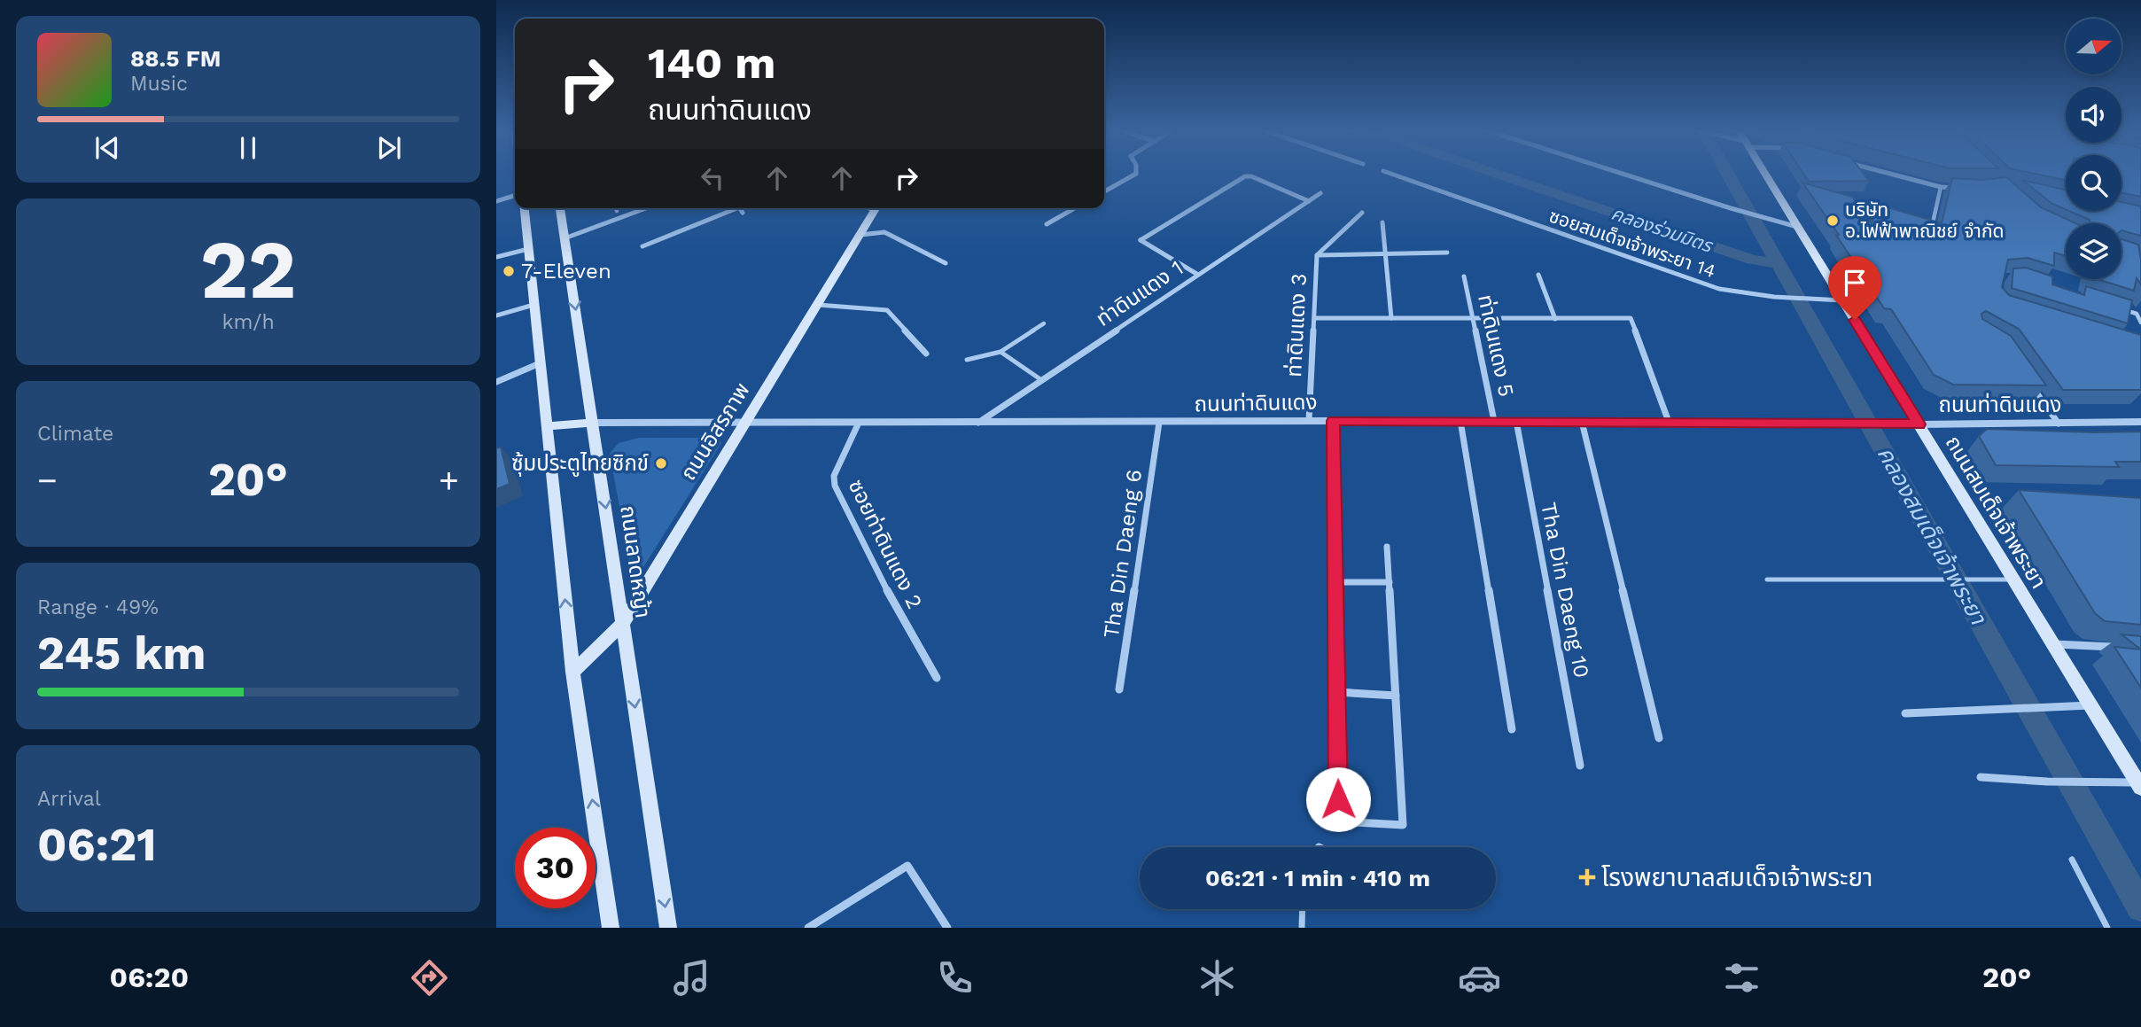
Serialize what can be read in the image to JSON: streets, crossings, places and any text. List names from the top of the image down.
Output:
{
  "streets": {
    "main road": ["ถนนอิสรภาพ", "ถนนสมเด็จเจ้าพระยา", "ถนนลาดหญ้า"],
    "street": [
      "ซอยสมเด็จเจ้าพระยา 14",
      "ท่าดินแดง 1",
      "ท่าดินแดง 3",
      "ท่าดินแดง 5",
      "ถนนท่าดินแดง",
      "ซอยท่าดินแดง 2",
      "Tha Din Daeng 6",
      "Tha Din Daeng 10"
    ]
  },
  "crossings": [
    ["ซอยสมเด็จเจ้าพระยา 14", "ถนนสมเด็จเจ้าพระยา"],
    ["ท่าดินแดง 1", "ถนนท่าดินแดง"],
    ["ท่าดินแดง 3", "ถนนท่าดินแดง"],
    ["ท่าดินแดง 5", "ถนนท่าดินแดง"],
    ["ถนนท่าดินแดง", "ถนนอิสรภาพ"],
    ["ถนนท่าดินแดง", "ถนนสมเด็จเจ้าพระยา"],
    ["ถนนท่าดินแดง", "ซอยท่าดินแดง 2"],
    ["ถนนท่าดินแดง", "Tha Din Daeng 6"],
    ["ถนนท่าดินแดง", "ถนนลาดหญ้า"],
    ["ถนนท่าดินแดง", "Tha Din Daeng 10"],
    ["ถนนอิสรภาพ", "ถนนลาดหญ้า"]
  ],
  "water": ["คลองร่วมมิตร", "คลองสมเด็จเจ้าพระยา"],
  "places": {
    "other": ["บริษัท อ.ไฟฟ้าพาณิชย์ จำกัด", "7-Eleven", "ซุ้มประตูไทยซิกข์"],
    "health": ["โรงพยาบาลสมเด็จเจ้าพระยา"]
  },
  "north": "right",
  "page": {
    "turn": ["140 m", "ถนนท่าดินแดง"],
    "song": ["88.5 FM", "Music"],
    "tile": [
      ["22", "km/h"],
      "Climate",
      ["Range · 49%", "245 km"],
      ["Arrival", "06:21"]
    ],
    "heat": ["−", "20°", "+"],
    "limit": "30",
    "trip": "06:21 · 1 min · 410 m",
    "tabs": ["06:20", "20°"]
  }
}
